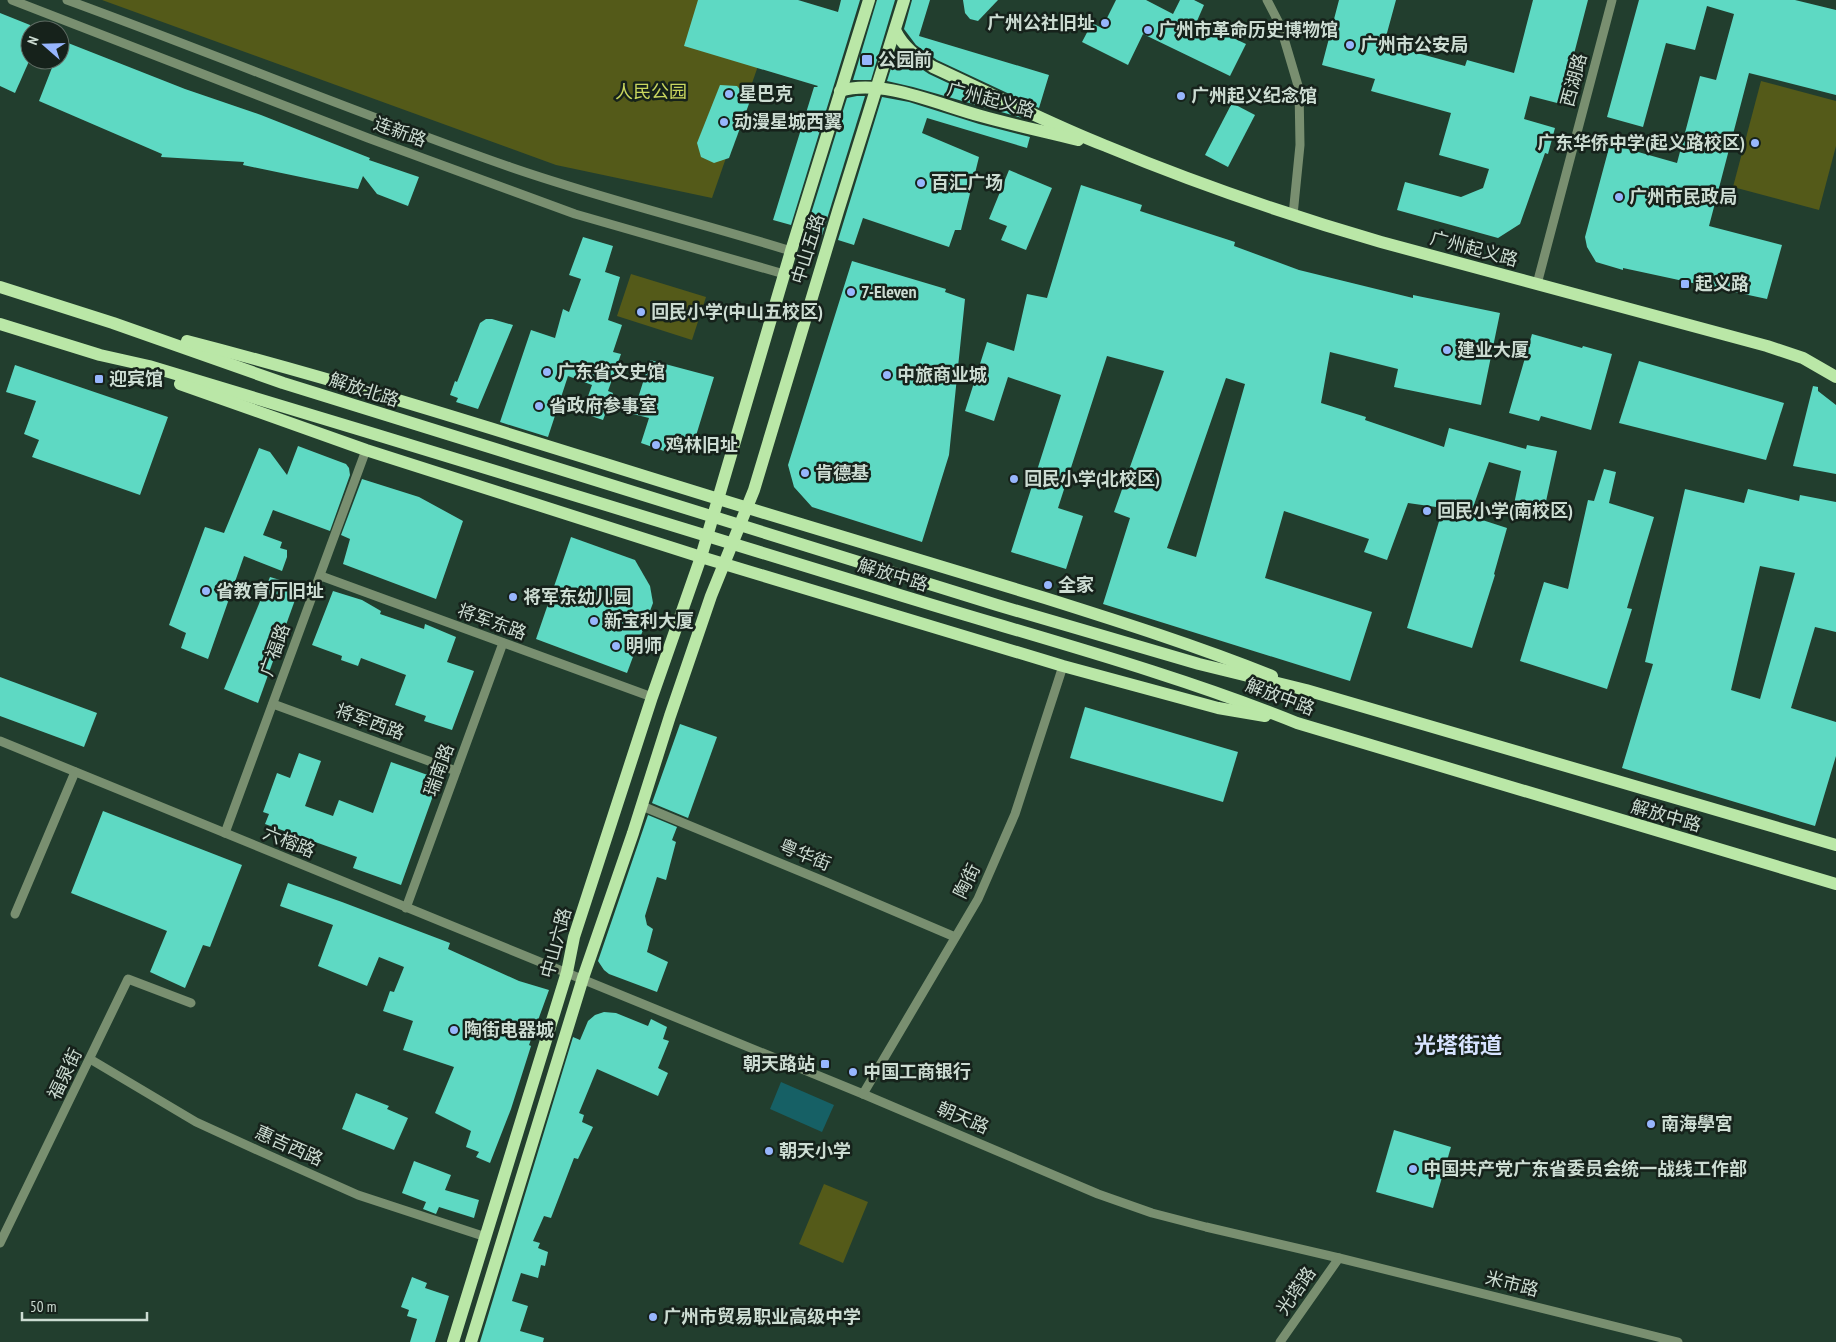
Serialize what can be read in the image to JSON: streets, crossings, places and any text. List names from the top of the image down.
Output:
{
  "streets": {
    "main road": [
      "广州起义路",
      "中山五路",
      "解放北路",
      "解放中路",
      "中山六路"
    ],
    "street": [
      "西湖路",
      "连新路",
      "将军东路",
      "广福路",
      "将军西路",
      "瑞南路",
      "六榕路",
      "粤华街",
      "陶街",
      "福泉街",
      "朝天路",
      "惠吉西路",
      "米市路",
      "光塔路"
    ]
  },
  "crossings": [
    ["西湖路", "广州起义路"],
    ["广州起义路", "中山五路"],
    ["连新路", "中山五路"],
    ["中山五路", "中山六路"],
    ["解放北路", "解放中路"],
    ["将军东路", "广福路"],
    ["将军东路", "瑞南路"],
    ["将军东路", "中山六路"],
    ["广福路", "将军西路"],
    ["广福路", "六榕路"],
    ["将军西路", "瑞南路"],
    ["瑞南路", "六榕路"],
    ["六榕路", "中山六路"],
    ["六榕路", "朝天路"],
    ["粤华街", "陶街"],
    ["粤华街", "中山六路"],
    ["陶街", "朝天路"],
    ["中山六路", "朝天路"],
    ["中山六路", "惠吉西路"],
    ["福泉街", "惠吉西路"],
    ["朝天路", "米市路"],
    ["朝天路", "光塔路"],
    ["米市路", "光塔路"]
  ],
  "districts": ["光塔街道"],
  "parks": ["人民公园"],
  "places": {
    "other": [
      "广州公社旧址",
      "广州市革命历史博物馆",
      "广州市公安局",
      "星巴克",
      "广州起义纪念馆",
      "动漫星城西翼",
      "广东华侨中学(起义路校区)",
      "百汇广场",
      "广州市民政局",
      "7-Eleven",
      "回民小学(中山五校区)",
      "建业大厦",
      "广东省文史馆",
      "中旅商业城",
      "省政府参事室",
      "鸡林旧址",
      "肯德基",
      "回民小学(北校区)",
      "回民小学(南校区)",
      "全家",
      "省教育厅旧址",
      "将军东幼儿园",
      "新宝利大厦",
      "明师",
      "陶街电器城",
      "中国工商银行",
      "南海學宮",
      "朝天小学",
      "中国共产党广东省委员会统一战线工作部",
      "广州市贸易职业高级中学"
    ],
    "transit": [
      "公园前",
      "起义路",
      "迎宾馆",
      "朝天路站"
    ]
  },
  "scale_bar": "50 m",
  "north": "left"
}
